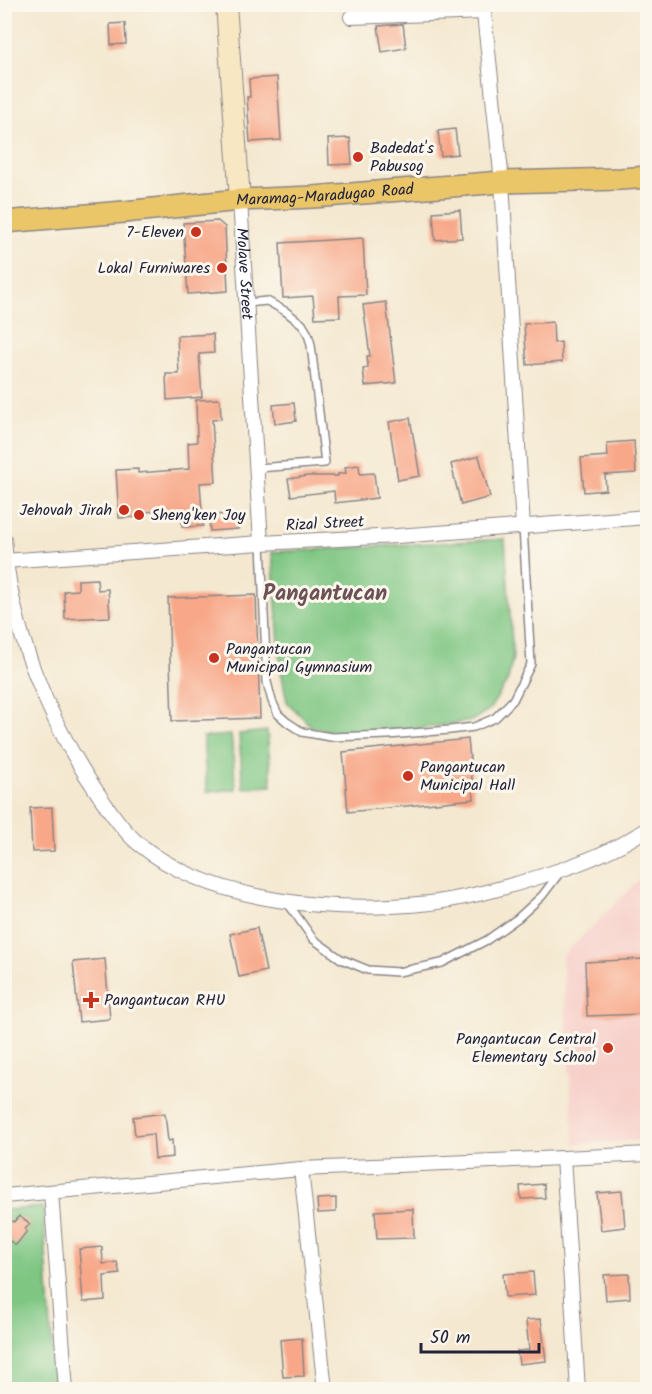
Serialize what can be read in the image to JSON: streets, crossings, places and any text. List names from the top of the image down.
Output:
{
  "streets": {
    "main road": ["Maramag-Maradugao Road"],
    "street": ["Molave Street", "Rizal Street"]
  },
  "crossings": [
    ["Maramag-Maradugao Road", "Molave Street"],
    ["Molave Street", "Rizal Street"]
  ],
  "districts": ["Pangantucan"],
  "places": {
    "other": [
      "Badedat's Pabusog",
      "7-Eleven",
      "Lokal Furniwares",
      "Jehovah Jirah",
      "Sheng'ken Joy",
      "Pangantucan Municipal Gymnasium",
      "Pangantucan Municipal Hall",
      "Pangantucan Central Elementary School"
    ],
    "health": ["Pangantucan RHU"]
  },
  "scale_bar": "50 m"
}
